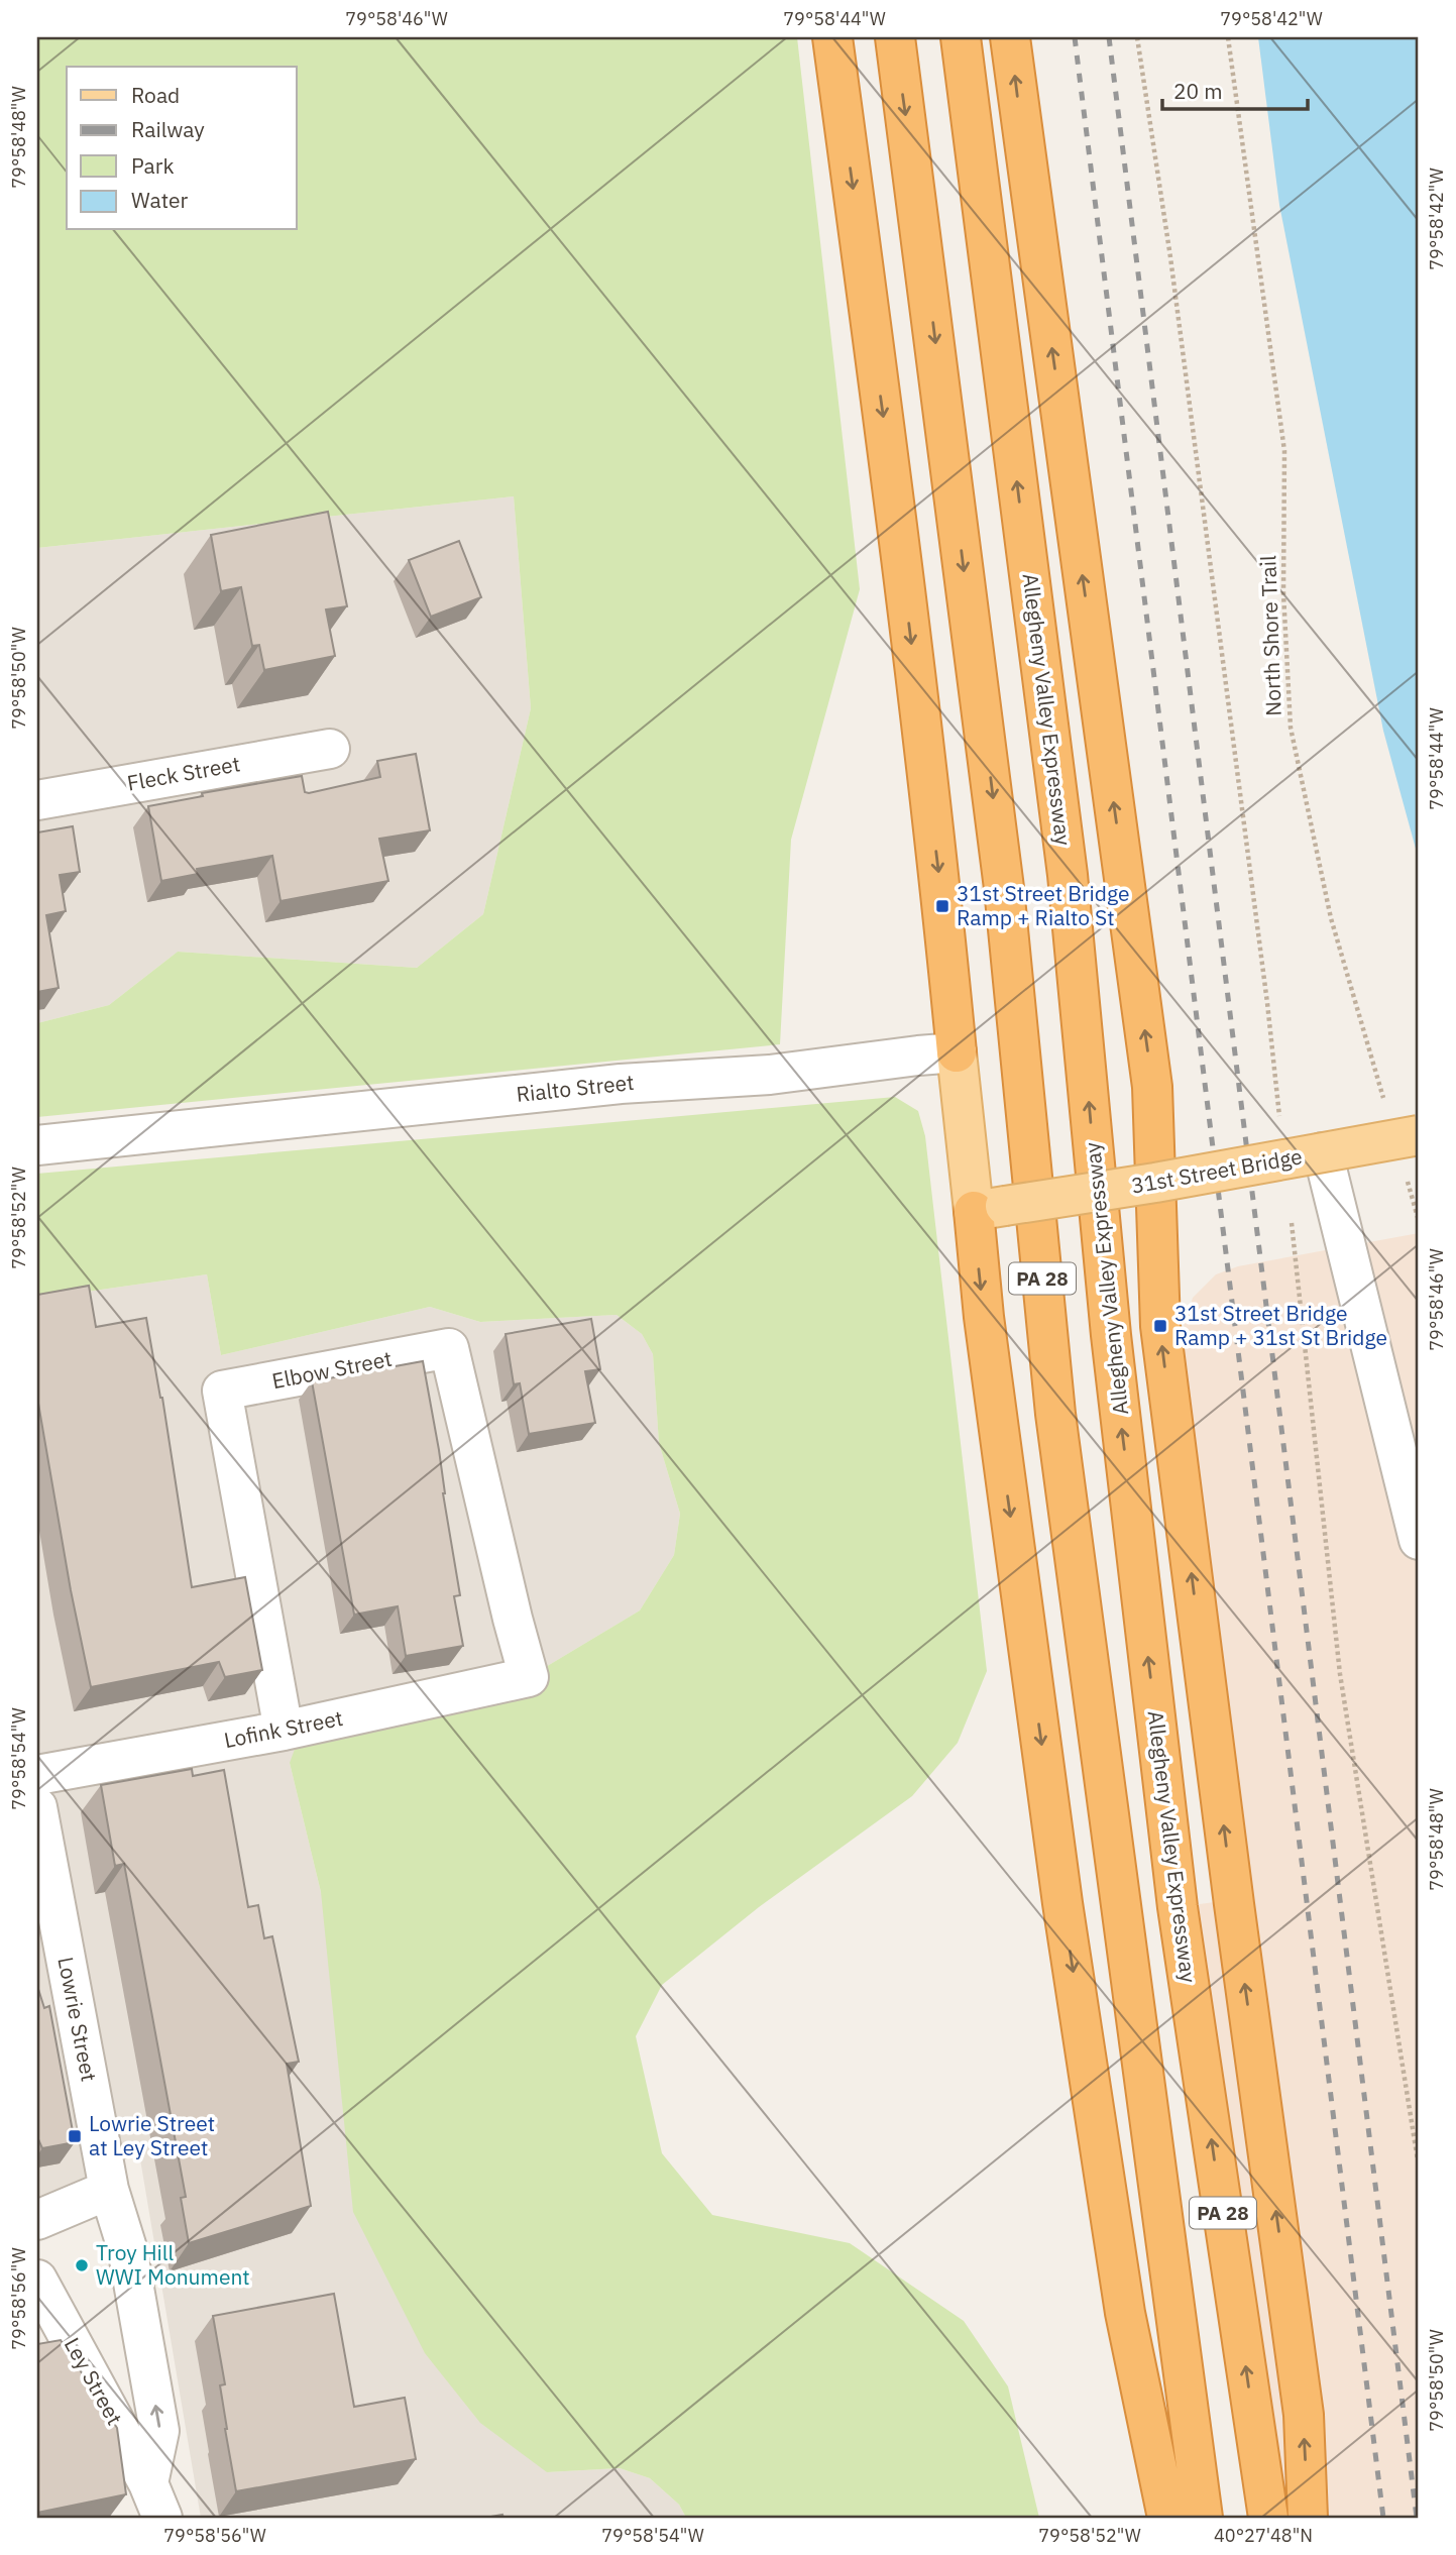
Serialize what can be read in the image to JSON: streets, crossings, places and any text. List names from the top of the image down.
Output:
{
  "streets": {
    "highway": ["Allegheny Valley Expressway", "PA 28"],
    "main road": ["31st Street Bridge"],
    "street": [
      "Fleck Street",
      "Rialto Street",
      "Elbow Street",
      "Lofink Street",
      "Lowrie Street",
      "Ley Street"
    ],
    "path": ["North Shore Trail"]
  },
  "crossings": [
    ["Elbow Street", "Lofink Street"],
    ["Lowrie Street", "Ley Street"]
  ],
  "one_way": ["Lowrie Street"],
  "places": {
    "transit": ["31st Street Bridge Ramp + Rialto St", "31st Street Bridge Ramp + 31st St Bridge", "Lowrie Street at Ley Street"],
    "other": ["Troy Hill WWI Monument"]
  },
  "legend": [
    "Road",
    "Railway",
    "Park",
    "Water"
  ],
  "scale_bar": "20 m",
  "coordinates": [
    "79°58'46\"W",
    "79°58'44\"W",
    "79°58'42\"W",
    "79°58'48\"W",
    "79°58'50\"W",
    "79°58'52\"W",
    "79°58'54\"W",
    "79°58'56\"W",
    "40°27'48\"N"
  ]
}
